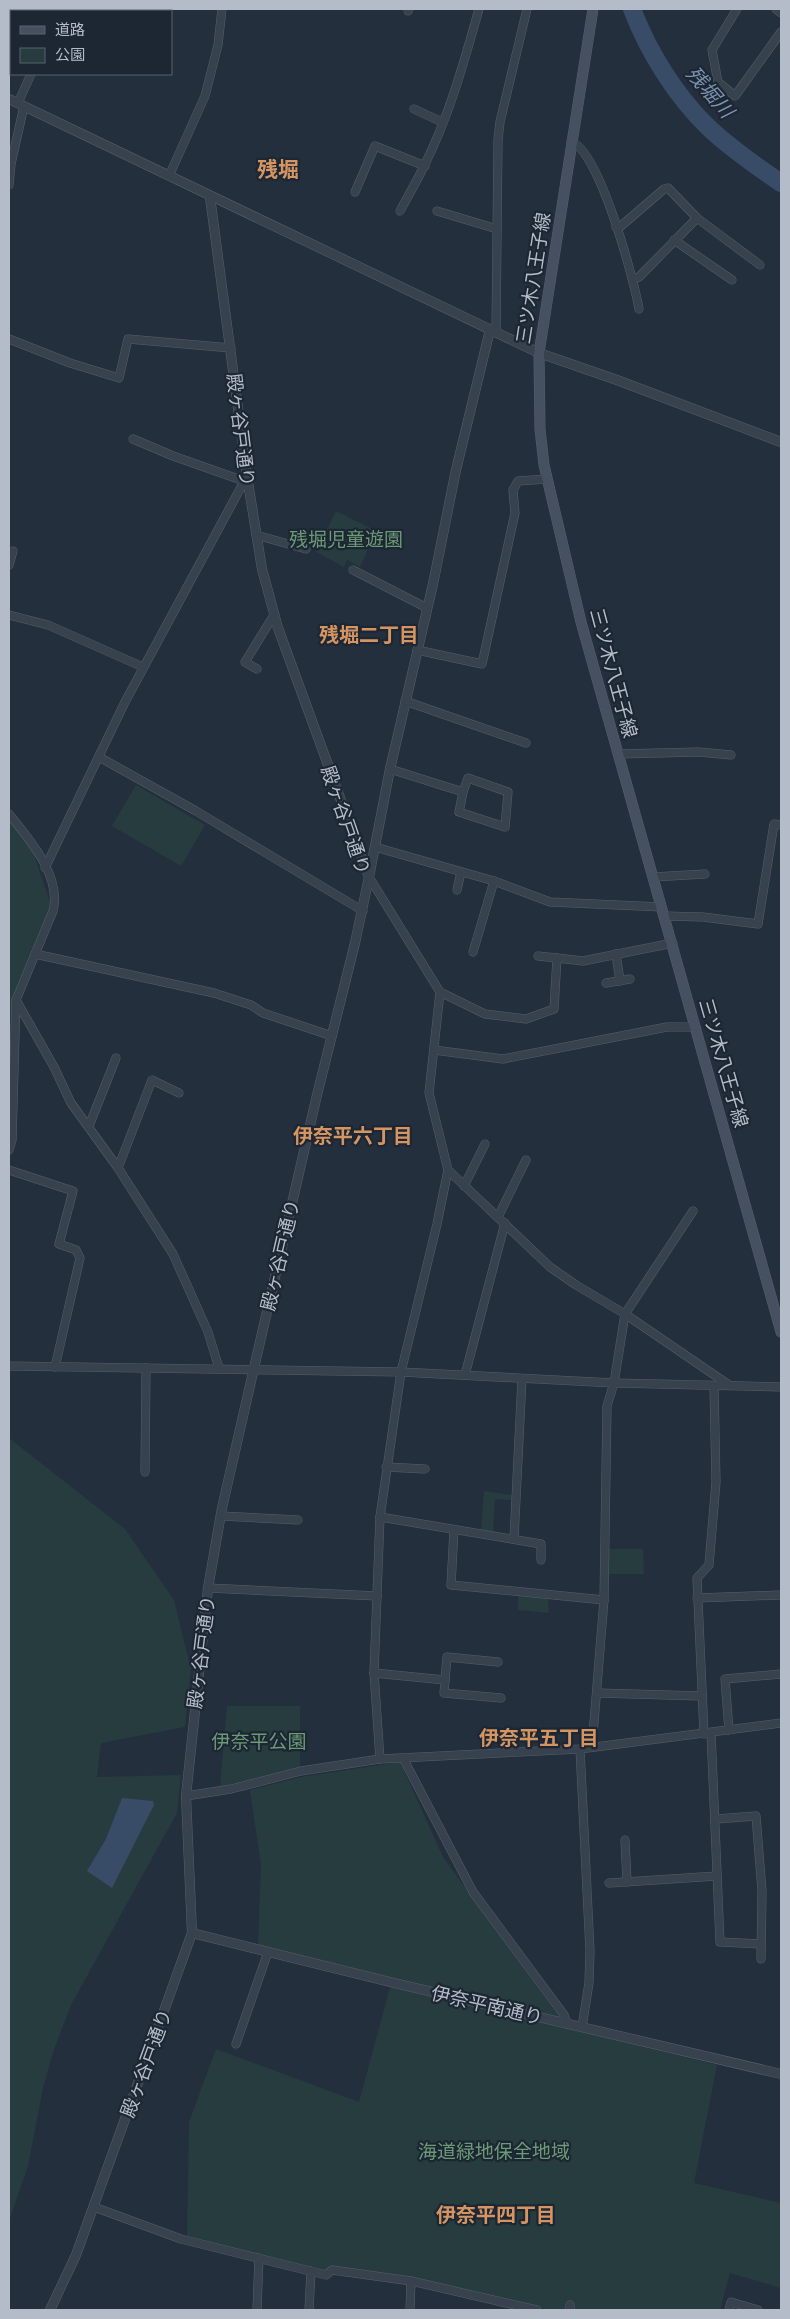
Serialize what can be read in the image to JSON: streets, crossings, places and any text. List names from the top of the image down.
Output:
{
  "streets": {
    "main road": ["三ツ木八王子線"],
    "street": ["殿ヶ谷戸通り", "伊奈平南通り"]
  },
  "crossings": [
    ["殿ヶ谷戸通り", "伊奈平南通り"]
  ],
  "districts": [
    "残堀",
    "残堀二丁目",
    "伊奈平六丁目",
    "伊奈平五丁目",
    "伊奈平四丁目"
  ],
  "water": ["残堀川"],
  "parks": ["残堀児童遊園", "伊奈平公園", "海道緑地保全地域"],
  "legend": ["道路", "公園"]
}
